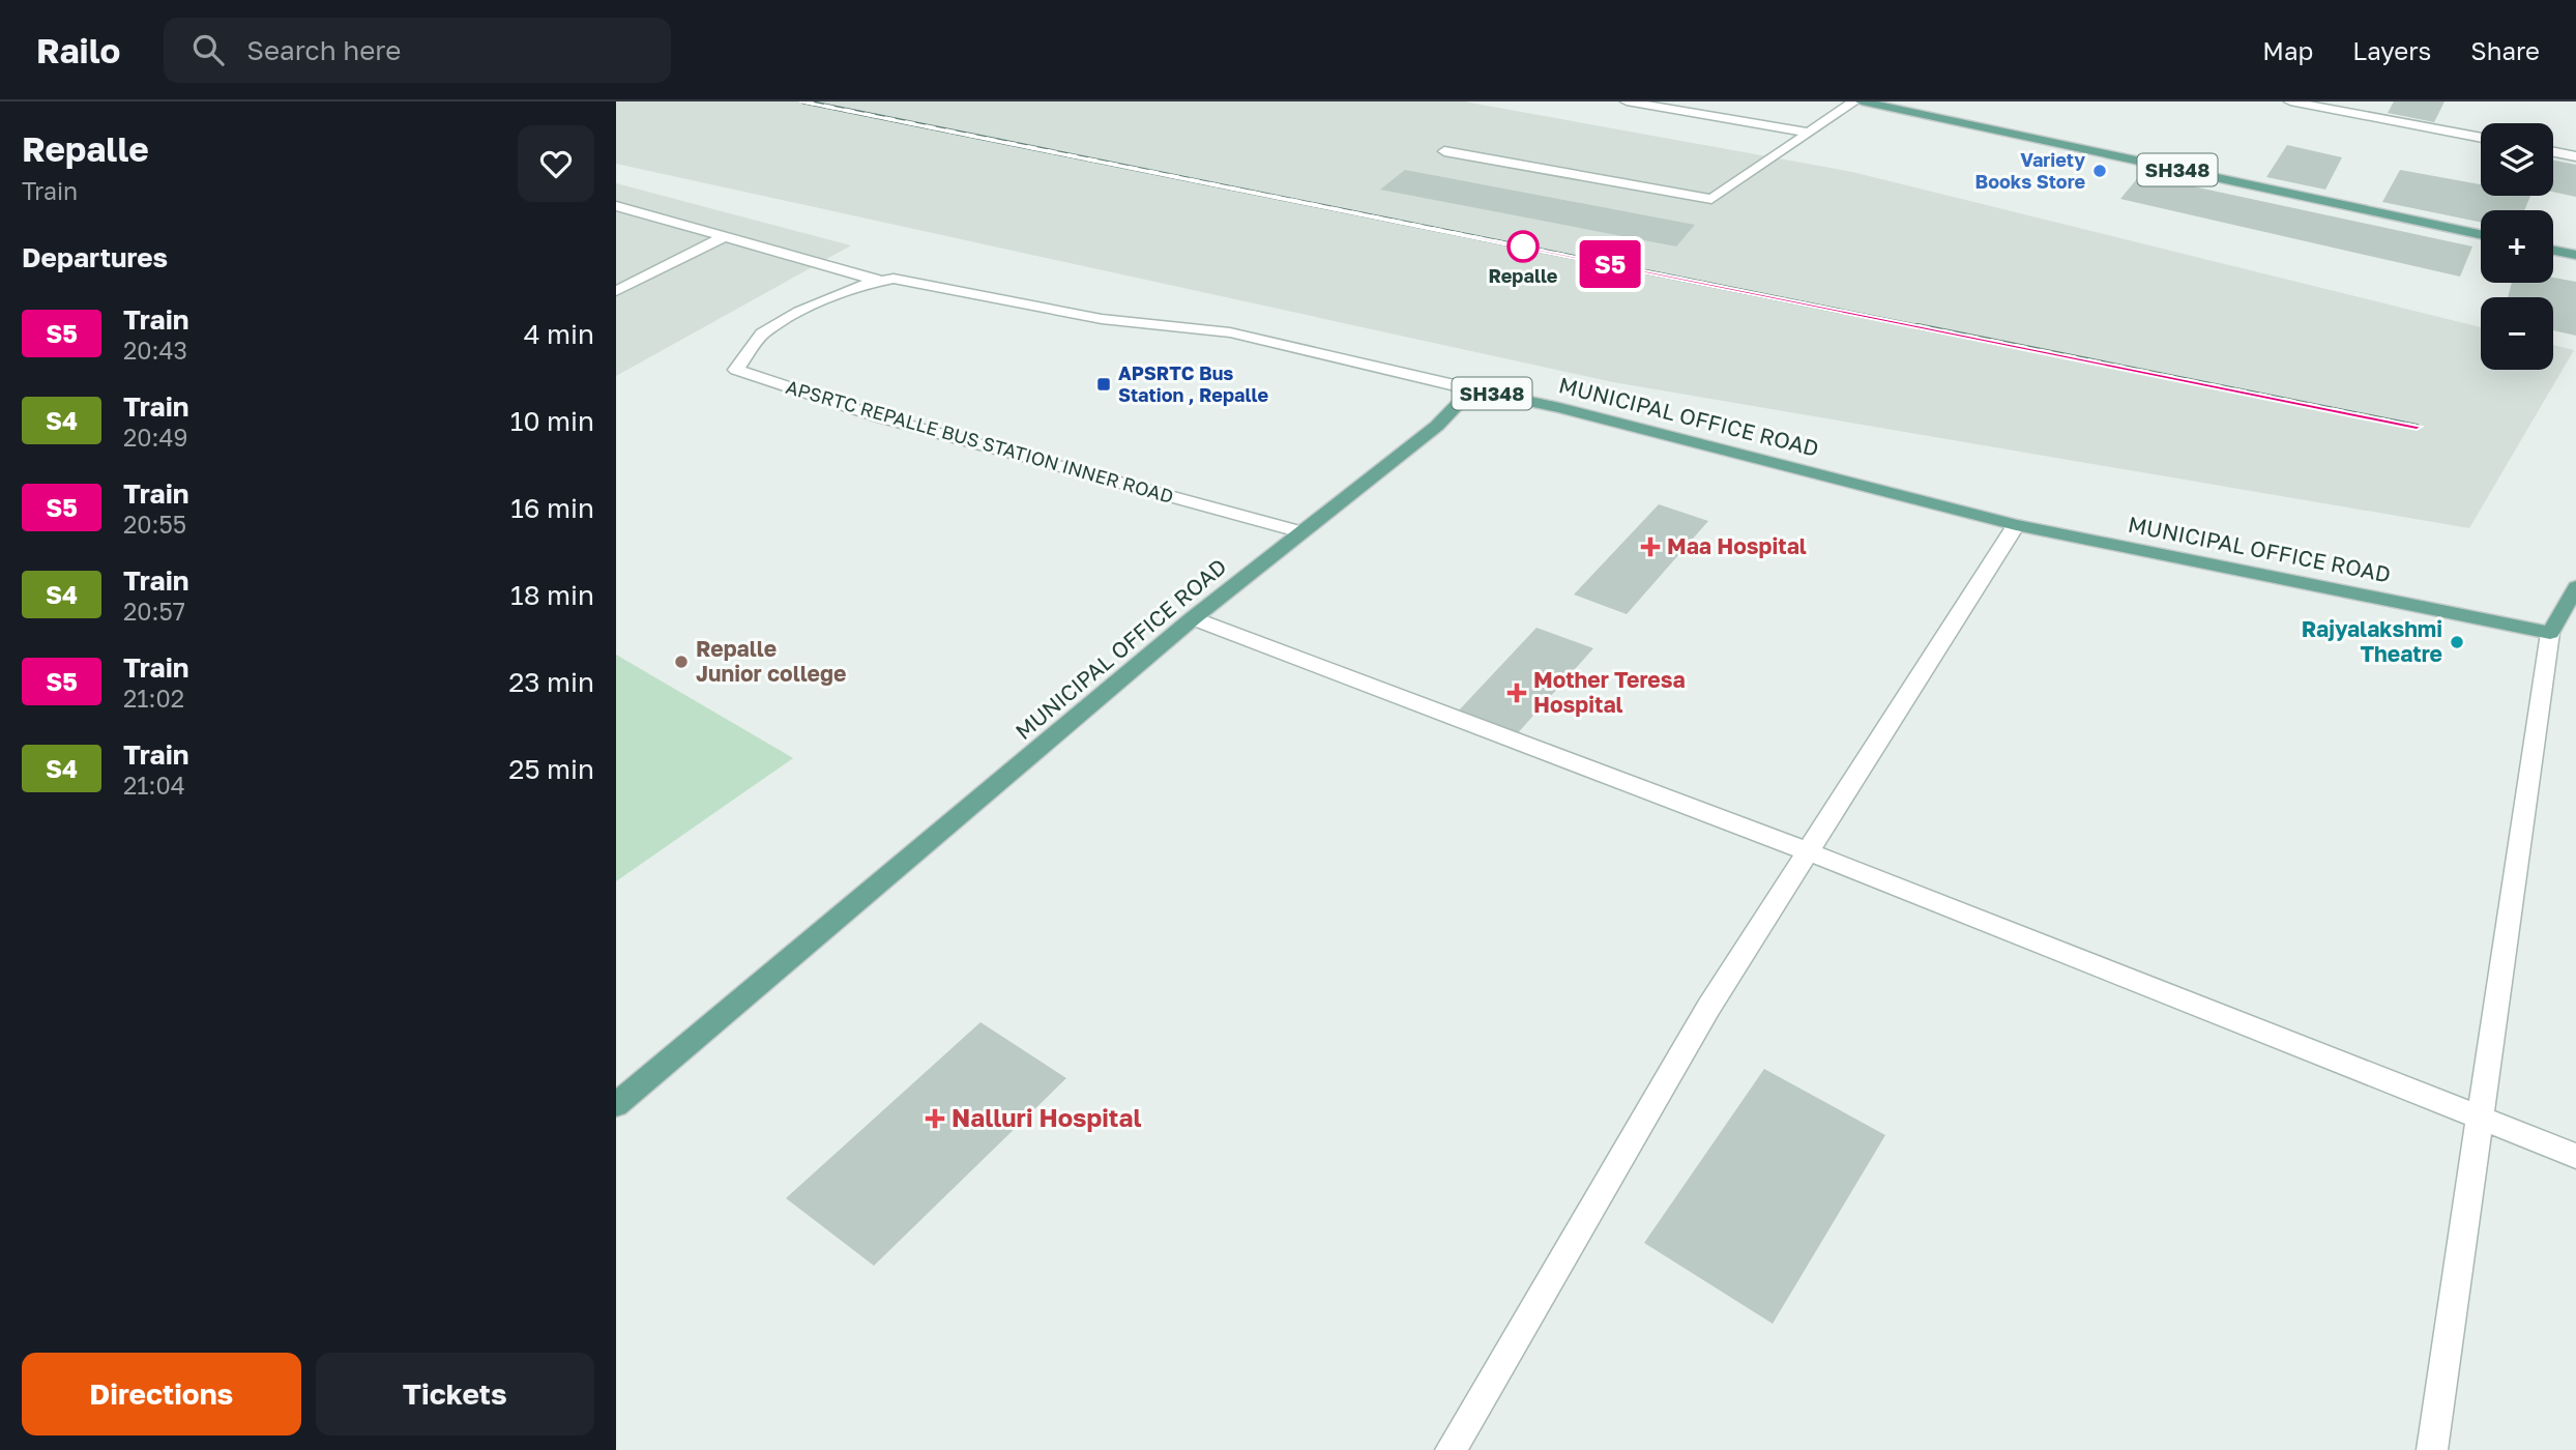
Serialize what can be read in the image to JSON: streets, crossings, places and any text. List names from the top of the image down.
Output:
{
  "streets": {
    "main road": ["SH348", "MUNICIPAL OFFICE ROAD"],
    "street": ["APSRTC REPALLE BUS STATION INNER ROAD"]
  },
  "crossings": [
    ["MUNICIPAL OFFICE ROAD", "APSRTC REPALLE BUS STATION INNER ROAD"]
  ],
  "places": {
    "other": [
      "Variety Books Store",
      "Repalle",
      "Rajyalakshmi Theatre",
      "Repalle Junior college"
    ],
    "transit": ["APSRTC Bus Station , Repalle"],
    "health": ["Maa Hospital", "Mother Teresa Hospital", "Nalluri Hospital"]
  },
  "page": {
    "header": "Railo",
    "search": "Search here",
    "nav": ["Map", "Layers", "Share"],
    "heading": [
      ["Repalle", "Train"],
      "Departures"
    ],
    "on_map": "S5",
    "map_buttons": ["+", "−"],
    "list": [
      {
        "mark": "S5",
        "name": "Train",
        "note": "20:43",
        "value": "4 min"
      },
      {
        "mark": "S4",
        "name": "Train",
        "note": "20:49",
        "value": "10 min"
      },
      {
        "mark": "S5",
        "name": "Train",
        "note": "20:55",
        "value": "16 min"
      },
      {
        "mark": "S4",
        "name": "Train",
        "note": "20:57",
        "value": "18 min"
      },
      {
        "mark": "S5",
        "name": "Train",
        "note": "21:02",
        "value": "23 min"
      },
      {
        "mark": "S4",
        "name": "Train",
        "note": "21:04",
        "value": "25 min"
      }
    ],
    "buttons": ["Directions", "Tickets"]
  }
}
